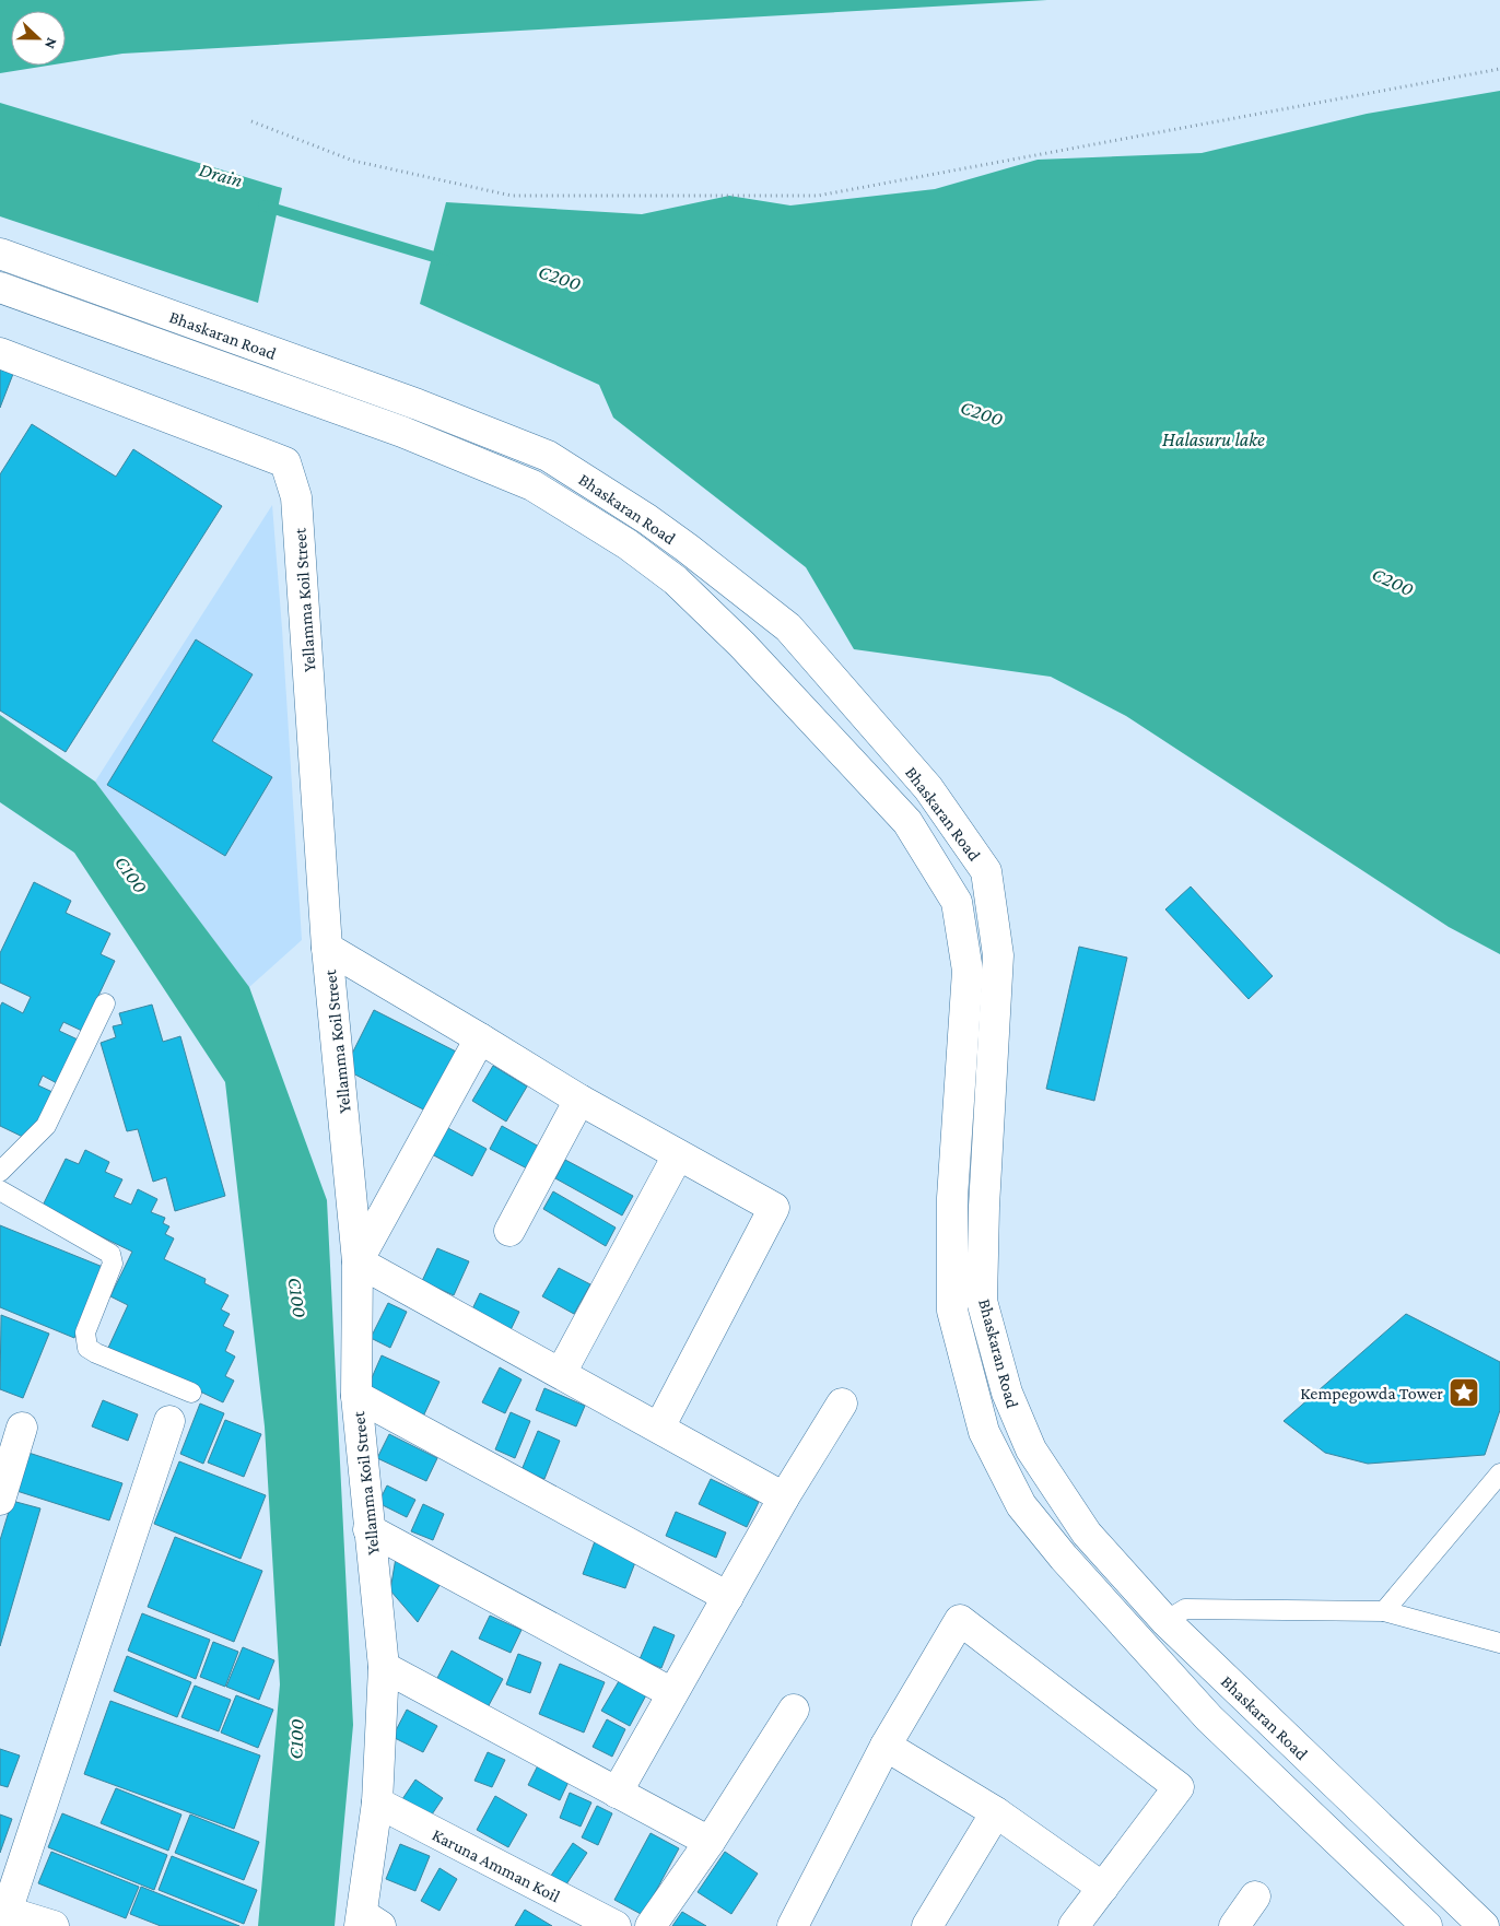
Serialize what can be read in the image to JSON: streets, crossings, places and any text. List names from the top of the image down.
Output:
{
  "streets": {
    "street": ["Bhaskaran Road", "Yellamma Koil Street", "Karuna Amman Koil"]
  },
  "crossings": [
    ["Yellamma Koil Street", "Karuna Amman Koil"]
  ],
  "water": [
    "Drain",
    "C200",
    "Halasuru lake",
    "C100"
  ],
  "places": {
    "place": ["Kempegowda Tower"]
  },
  "north": "right"
}
